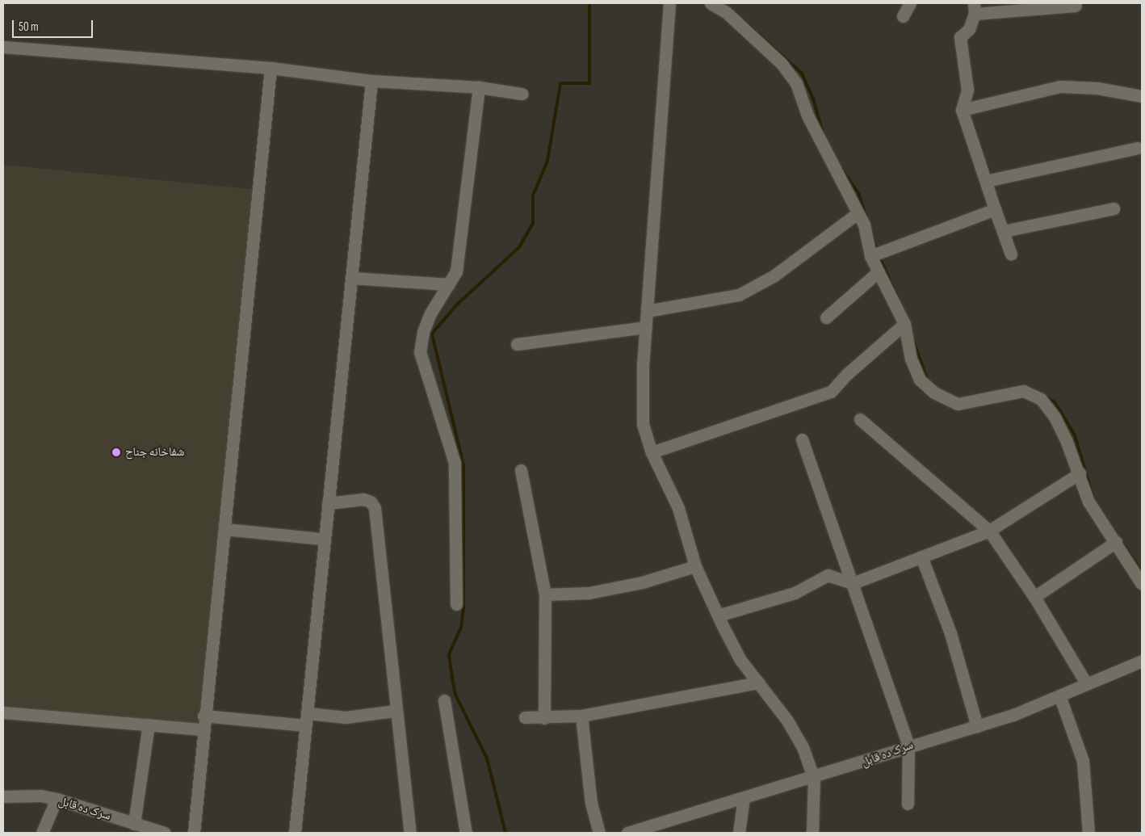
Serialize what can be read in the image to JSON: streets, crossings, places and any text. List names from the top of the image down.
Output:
{
  "streets": {
    "street": ["سرک ده قابل"]
  },
  "places": ["شفاخانه جناح"],
  "scale_bar": "50 m"
}
